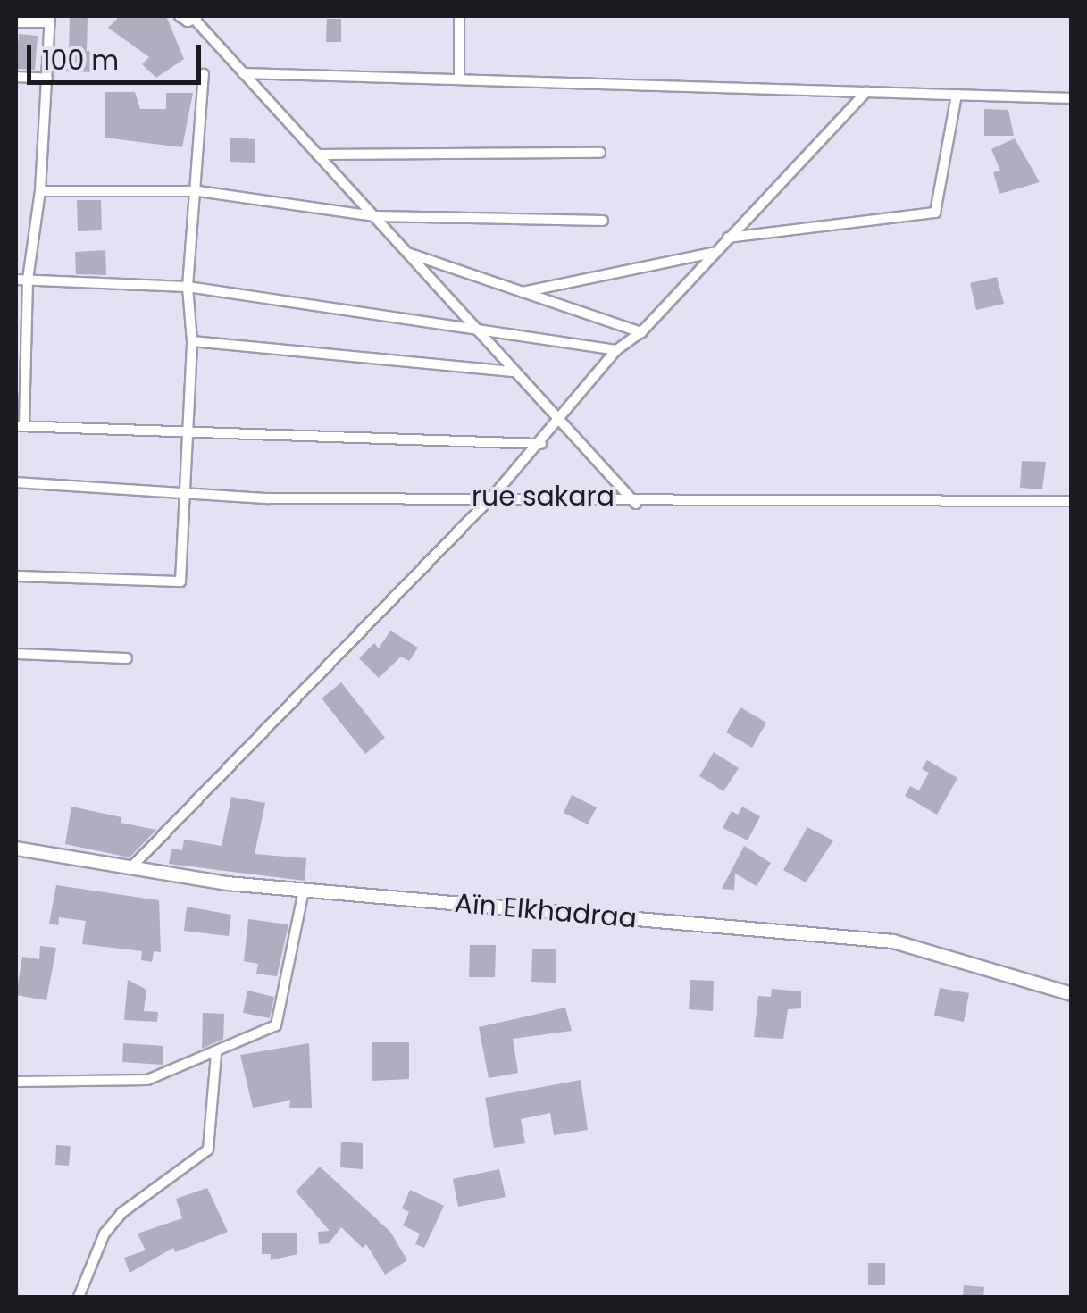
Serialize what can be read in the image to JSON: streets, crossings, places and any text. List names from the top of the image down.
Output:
{
  "streets": {
    "main road": ["Aïn Elkhadraa"],
    "street": ["rue sakara"]
  },
  "scale_bar": "100 m"
}
